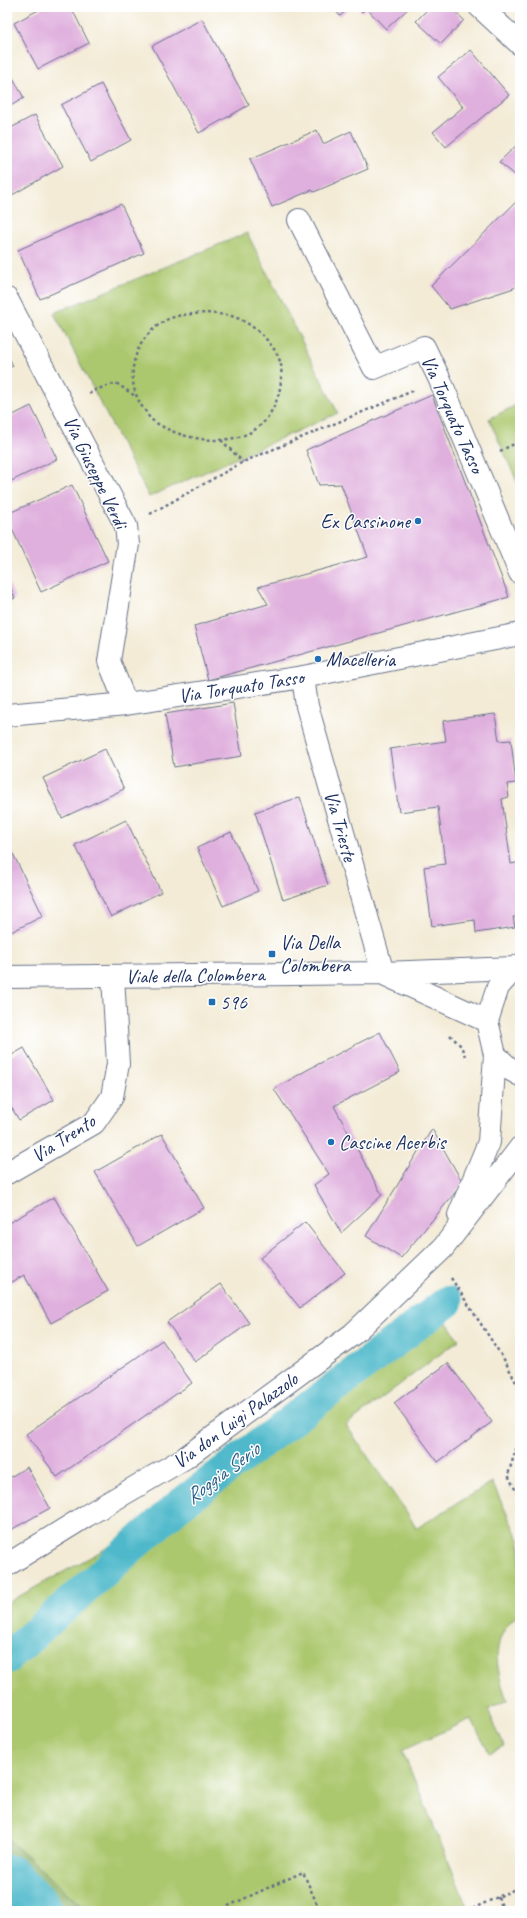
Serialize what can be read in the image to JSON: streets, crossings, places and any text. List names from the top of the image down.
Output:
{
  "streets": {
    "street": [
      "Via Torquato Tasso",
      "Via Giuseppe Verdi",
      "Via Trieste",
      "Viale della Colombera",
      "Via Trento",
      "Via don Luigi Palazzolo"
    ]
  },
  "crossings": [
    ["Via Torquato Tasso", "Via Giuseppe Verdi"],
    ["Via Torquato Tasso", "Via Trieste"],
    ["Via Trieste", "Viale della Colombera"],
    ["Viale della Colombera", "Via Trento"],
    ["Viale della Colombera", "Via don Luigi Palazzolo"]
  ],
  "water": ["Roggia Serio"],
  "places": {
    "other": ["Ex Cassinone", "Macelleria", "Cascine Acerbis"],
    "transit": ["Via Della Colombera", "596"]
  }
}
